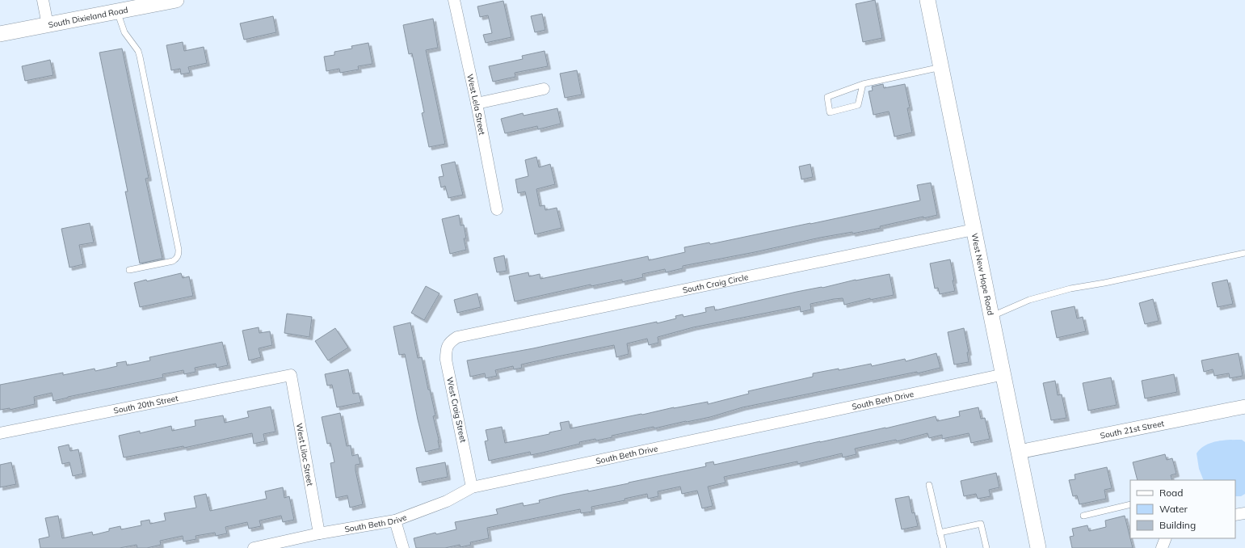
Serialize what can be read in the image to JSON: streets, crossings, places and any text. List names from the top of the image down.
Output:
{
  "streets": {
    "main road": ["South Dixieland Road", "West New Hope Road"],
    "street": [
      "West Lela Street",
      "South Craig Circle",
      "South Beth Drive",
      "South 20th Street",
      "West Craig Street",
      "South 21st Street",
      "West Lilac Street"
    ]
  },
  "crossings": [
    ["West New Hope Road", "South Craig Circle"],
    ["West New Hope Road", "South Beth Drive"],
    ["West New Hope Road", "South 21st Street"],
    ["South Craig Circle", "West Craig Street"],
    ["South Beth Drive", "West Craig Street"],
    ["South Beth Drive", "West Lilac Street"],
    ["South 20th Street", "West Lilac Street"]
  ],
  "legend": ["Road", "Water", "Building"]
}
